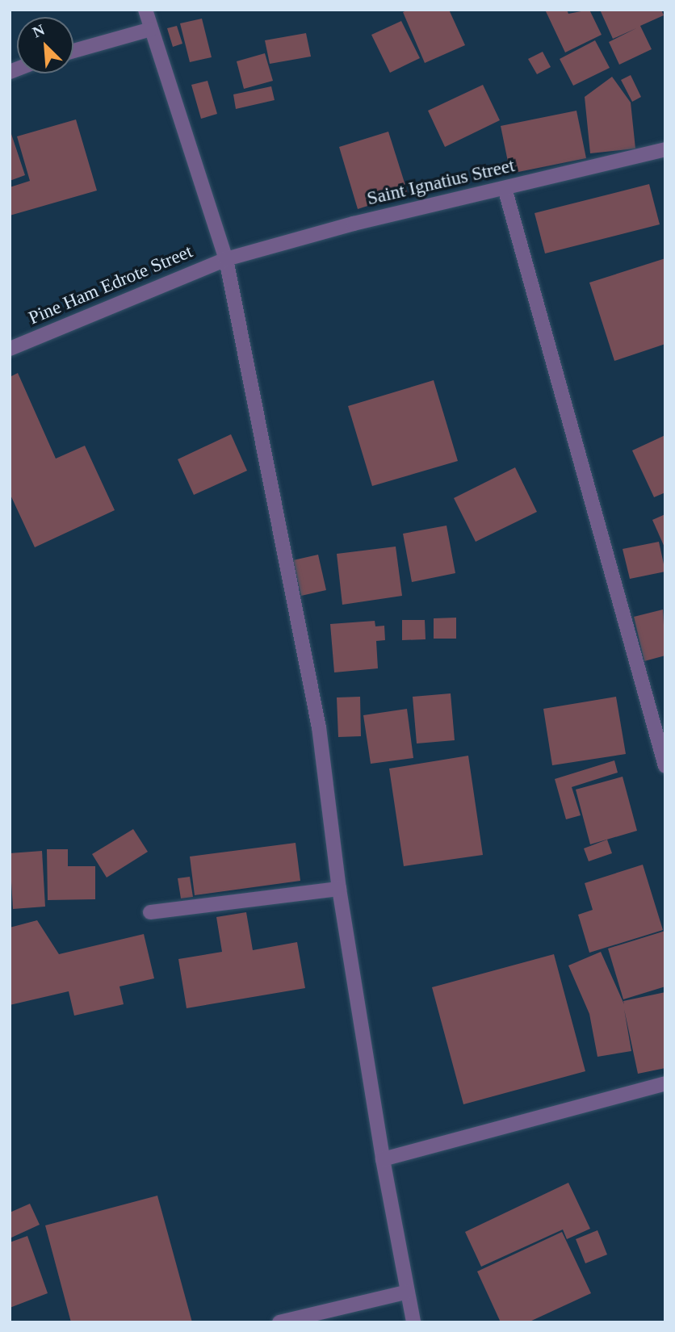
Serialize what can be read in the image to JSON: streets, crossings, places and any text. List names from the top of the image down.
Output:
{
  "streets": {
    "street": ["Saint Ignatius Street", "Pine Ham Edrote Street"]
  },
  "crossings": [
    ["Saint Ignatius Street", "Pine Ham Edrote Street"]
  ],
  "north": "top left"
}
